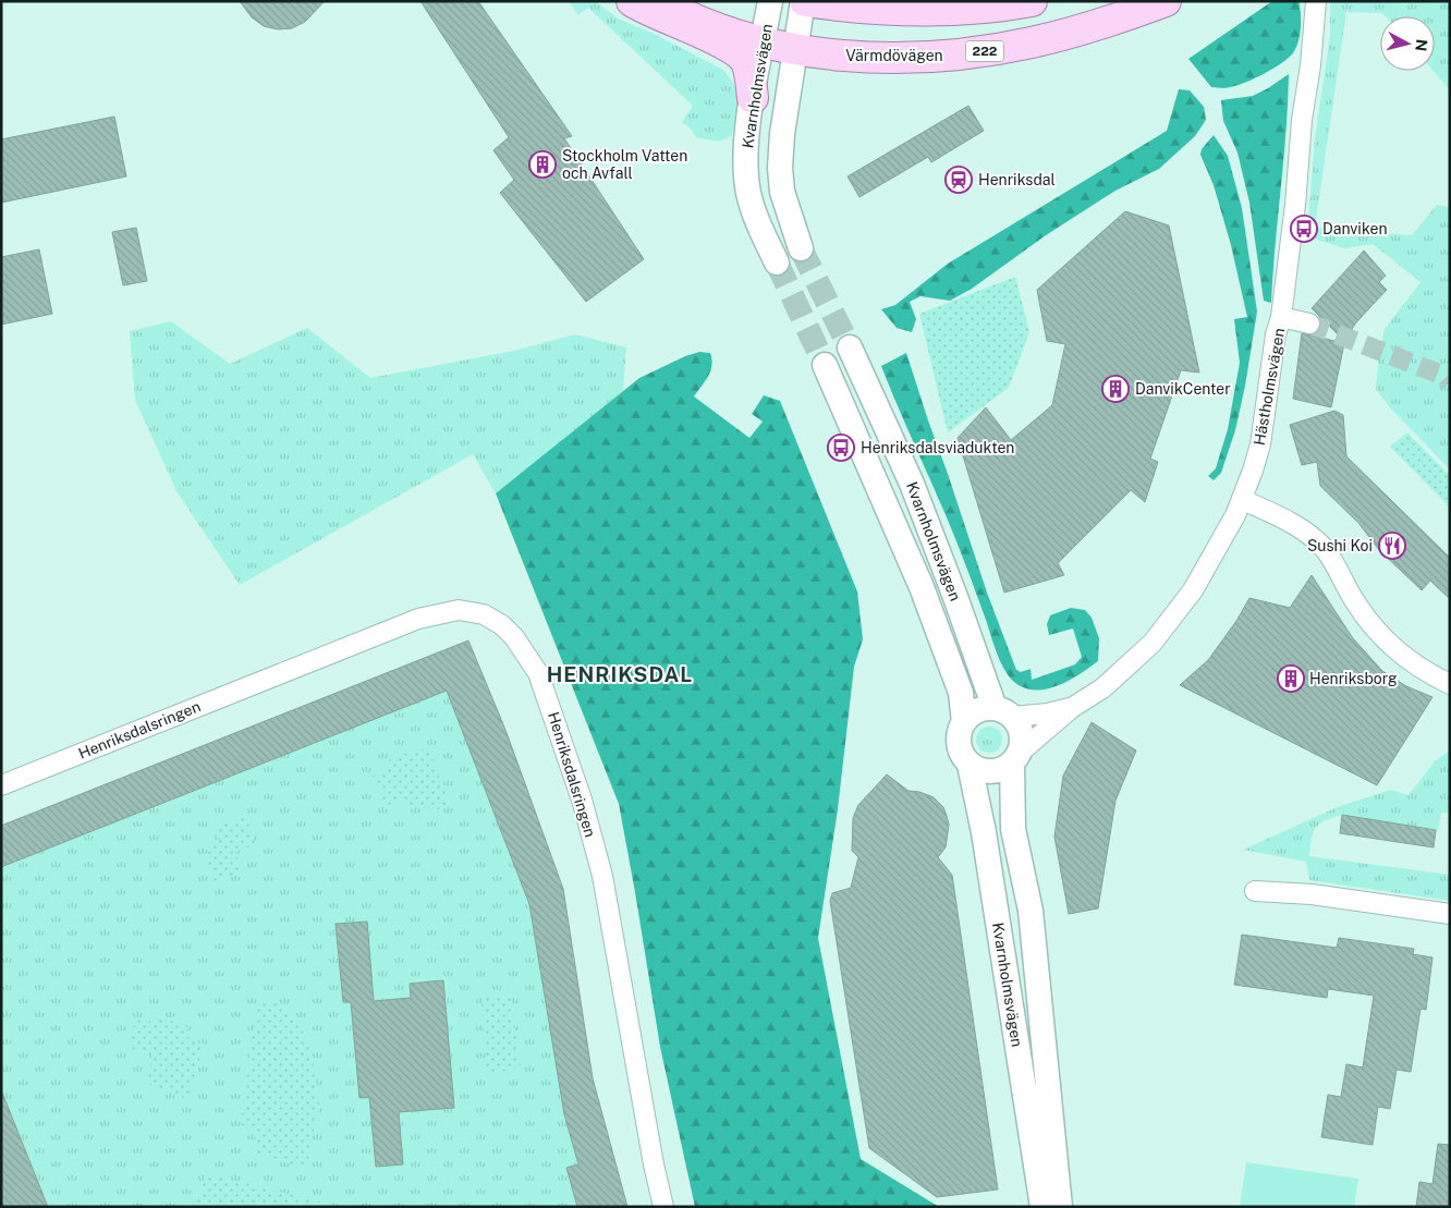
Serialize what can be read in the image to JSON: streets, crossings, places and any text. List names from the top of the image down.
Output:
{
  "streets": {
    "main road": ["222", "Värmdövägen"],
    "street": ["Kvarnholmsvägen", "Hästholmsvägen", "Henriksdalsringen"]
  },
  "crossings": [
    ["Värmdövägen", "Kvarnholmsvägen"],
    ["Kvarnholmsvägen", "Hästholmsvägen"]
  ],
  "districts": ["HENRIKSDAL"],
  "places": {
    "building": ["Stockholm Vatten och Avfall", "DanvikCenter", "Henriksborg"],
    "station": ["Henriksdal"],
    "bus stop": ["Danviken", "Henriksdalsviadukten"],
    "restaurant": ["Sushi Koi"]
  },
  "north": "right"
}
